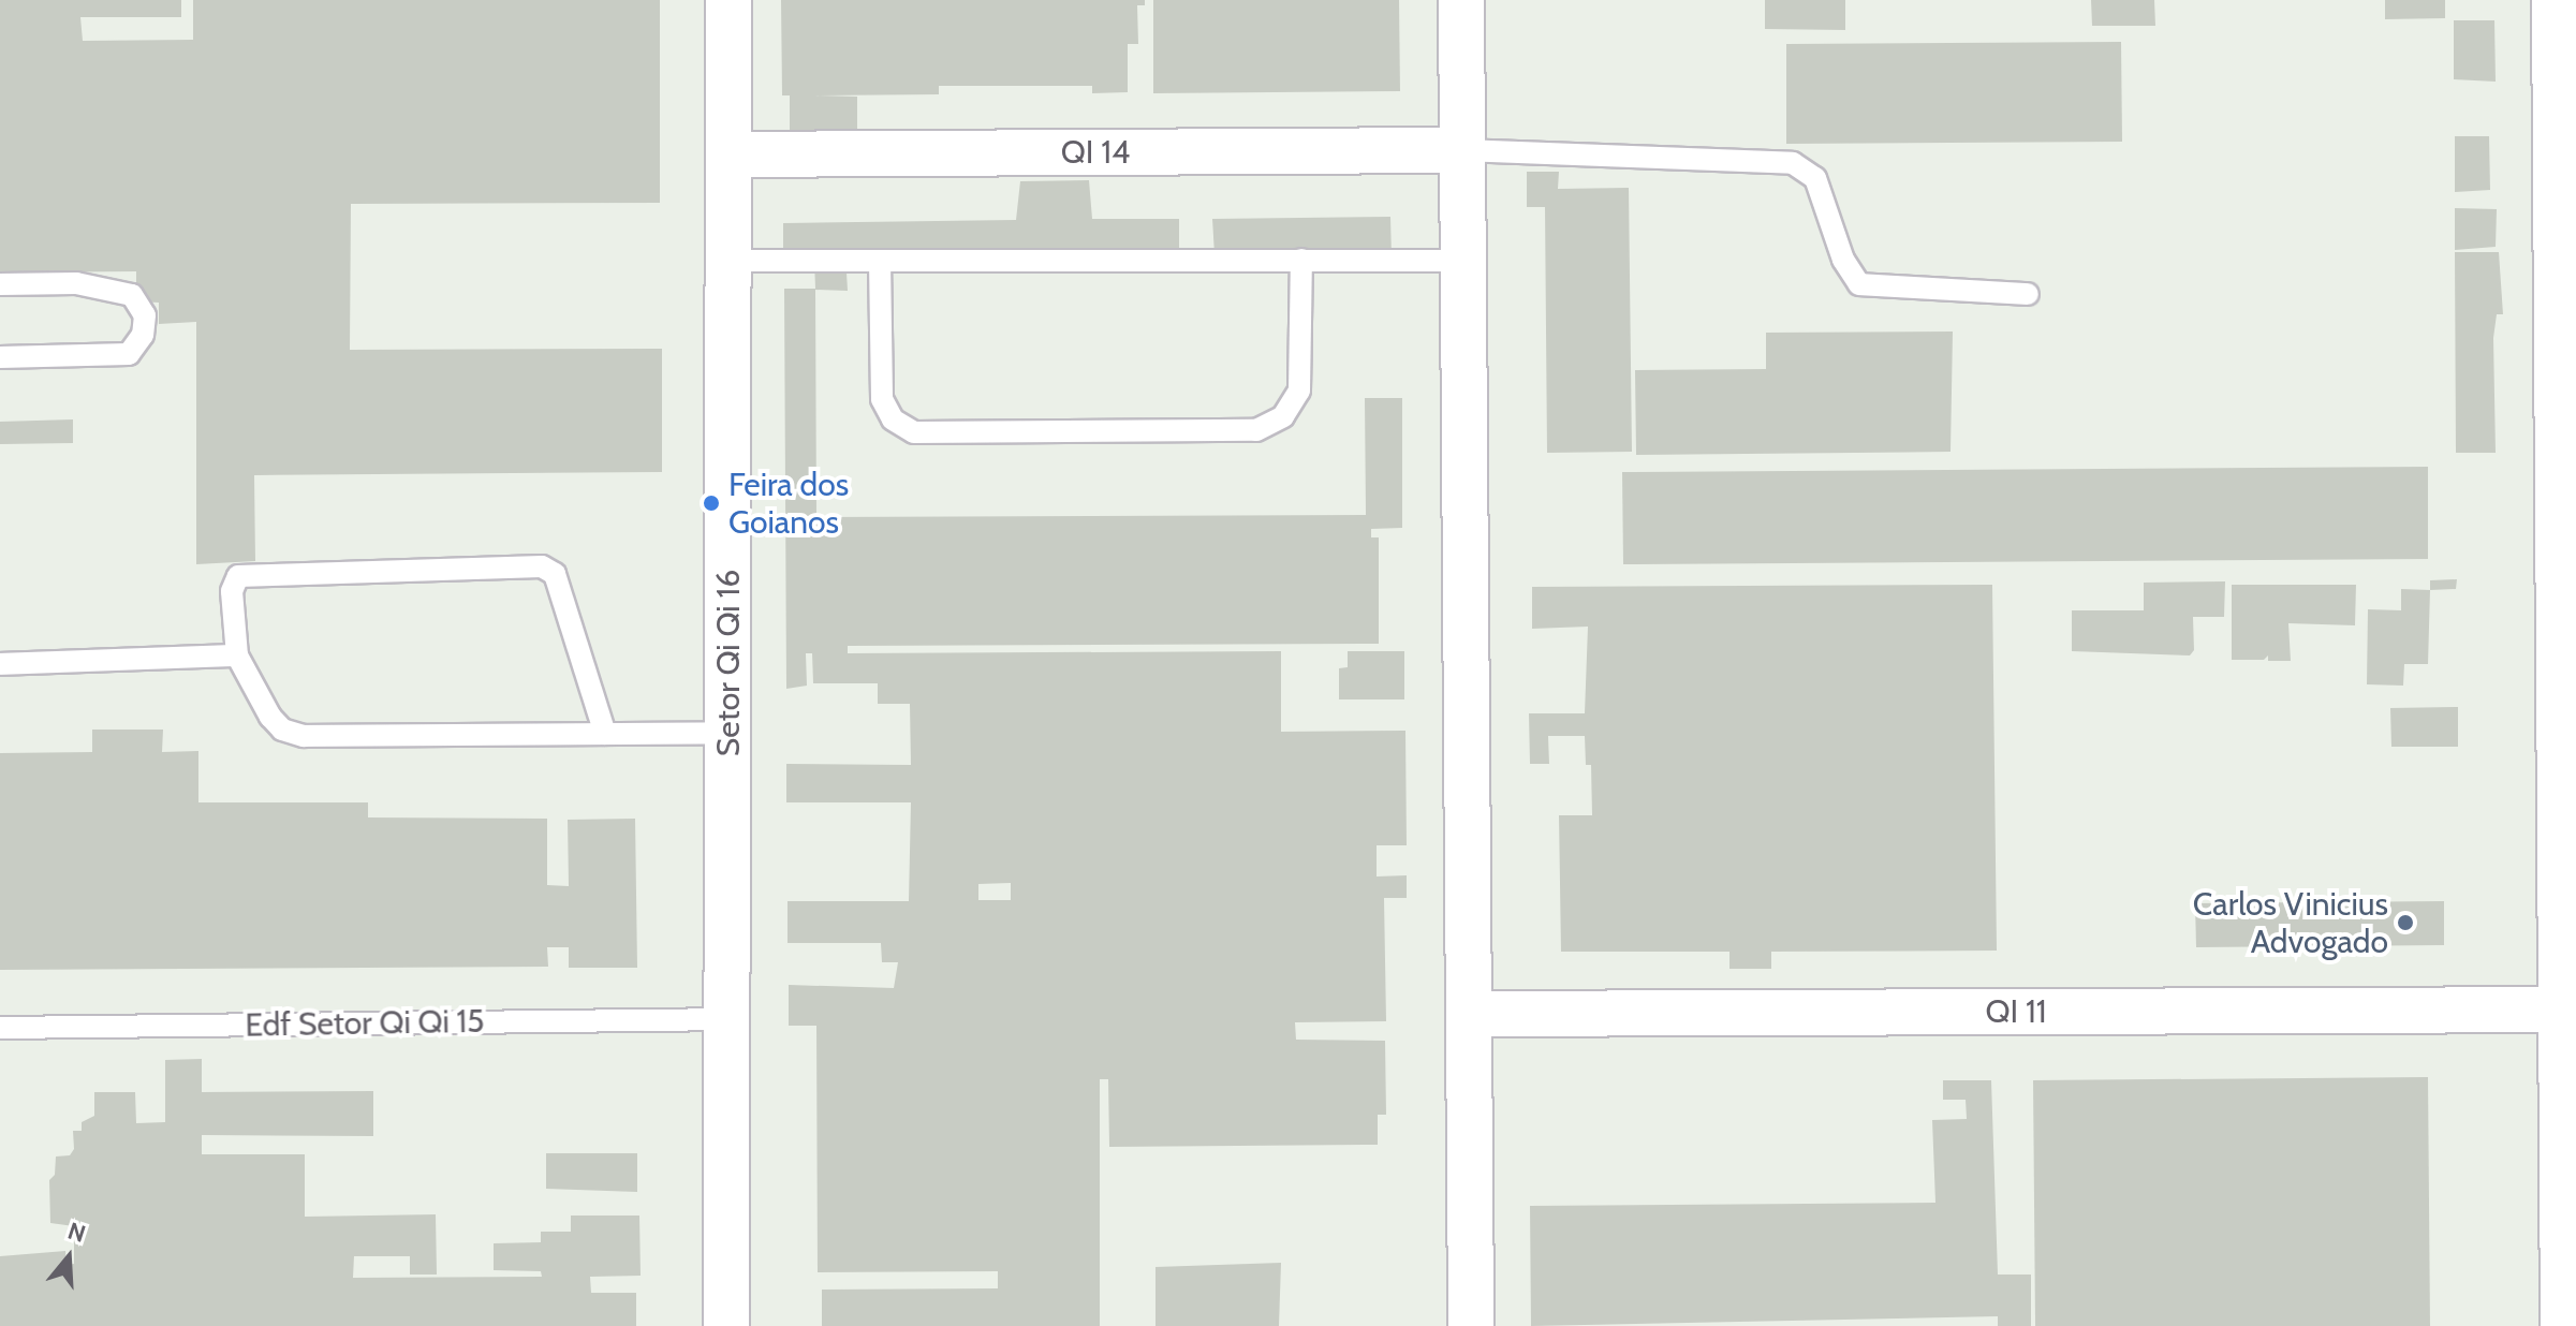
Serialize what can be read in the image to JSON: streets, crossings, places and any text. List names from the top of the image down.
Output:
{
  "streets": {
    "street": ["QI 14", "Setor Qi Qi 16", "QI 11"],
    "lane": ["Edf Setor Qi Qi 15"]
  },
  "crossings": [
    ["QI 14", "Setor Qi Qi 16"],
    ["Setor Qi Qi 16", "Edf Setor Qi Qi 15"]
  ],
  "places": ["Feira dos Goianos", "Carlos Vinicius Advogado"],
  "north": "top"
}
